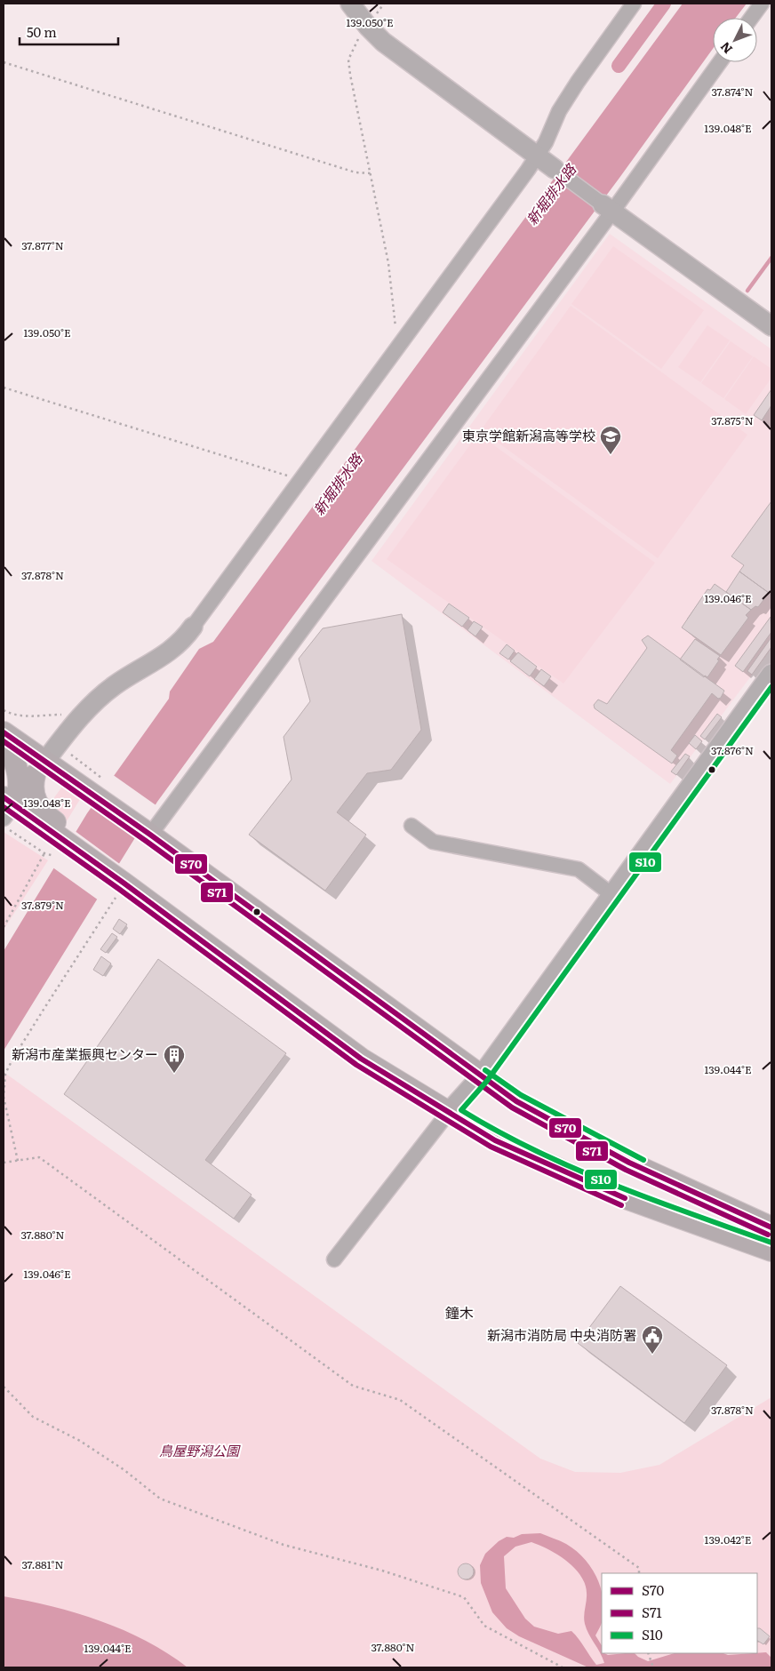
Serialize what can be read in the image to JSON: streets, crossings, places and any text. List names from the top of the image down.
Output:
{
  "districts": ["鐘木"],
  "water": ["新堀排水路"],
  "parks": ["鳥屋野潟公園"],
  "places": {
    "school or university": ["東京学館新潟高等学校"],
    "building": ["新潟市産業振興センター"],
    "public building": ["新潟市消防局 中央消防署"]
  },
  "lines": ["transit line S10", "transit line S70", "transit line S71"],
  "legend": ["S70", "S71", "S10"],
  "scale_bar": "50 m",
  "north": "bottom left",
  "coordinates": [
    "139.050°E",
    "37.874°N",
    "139.048°E",
    "37.877°N",
    "37.875°N",
    "37.878°N",
    "139.046°E",
    "37.876°N",
    "37.879°N",
    "139.044°E",
    "37.880°N",
    "139.042°E",
    "37.881°N"
  ]
}
